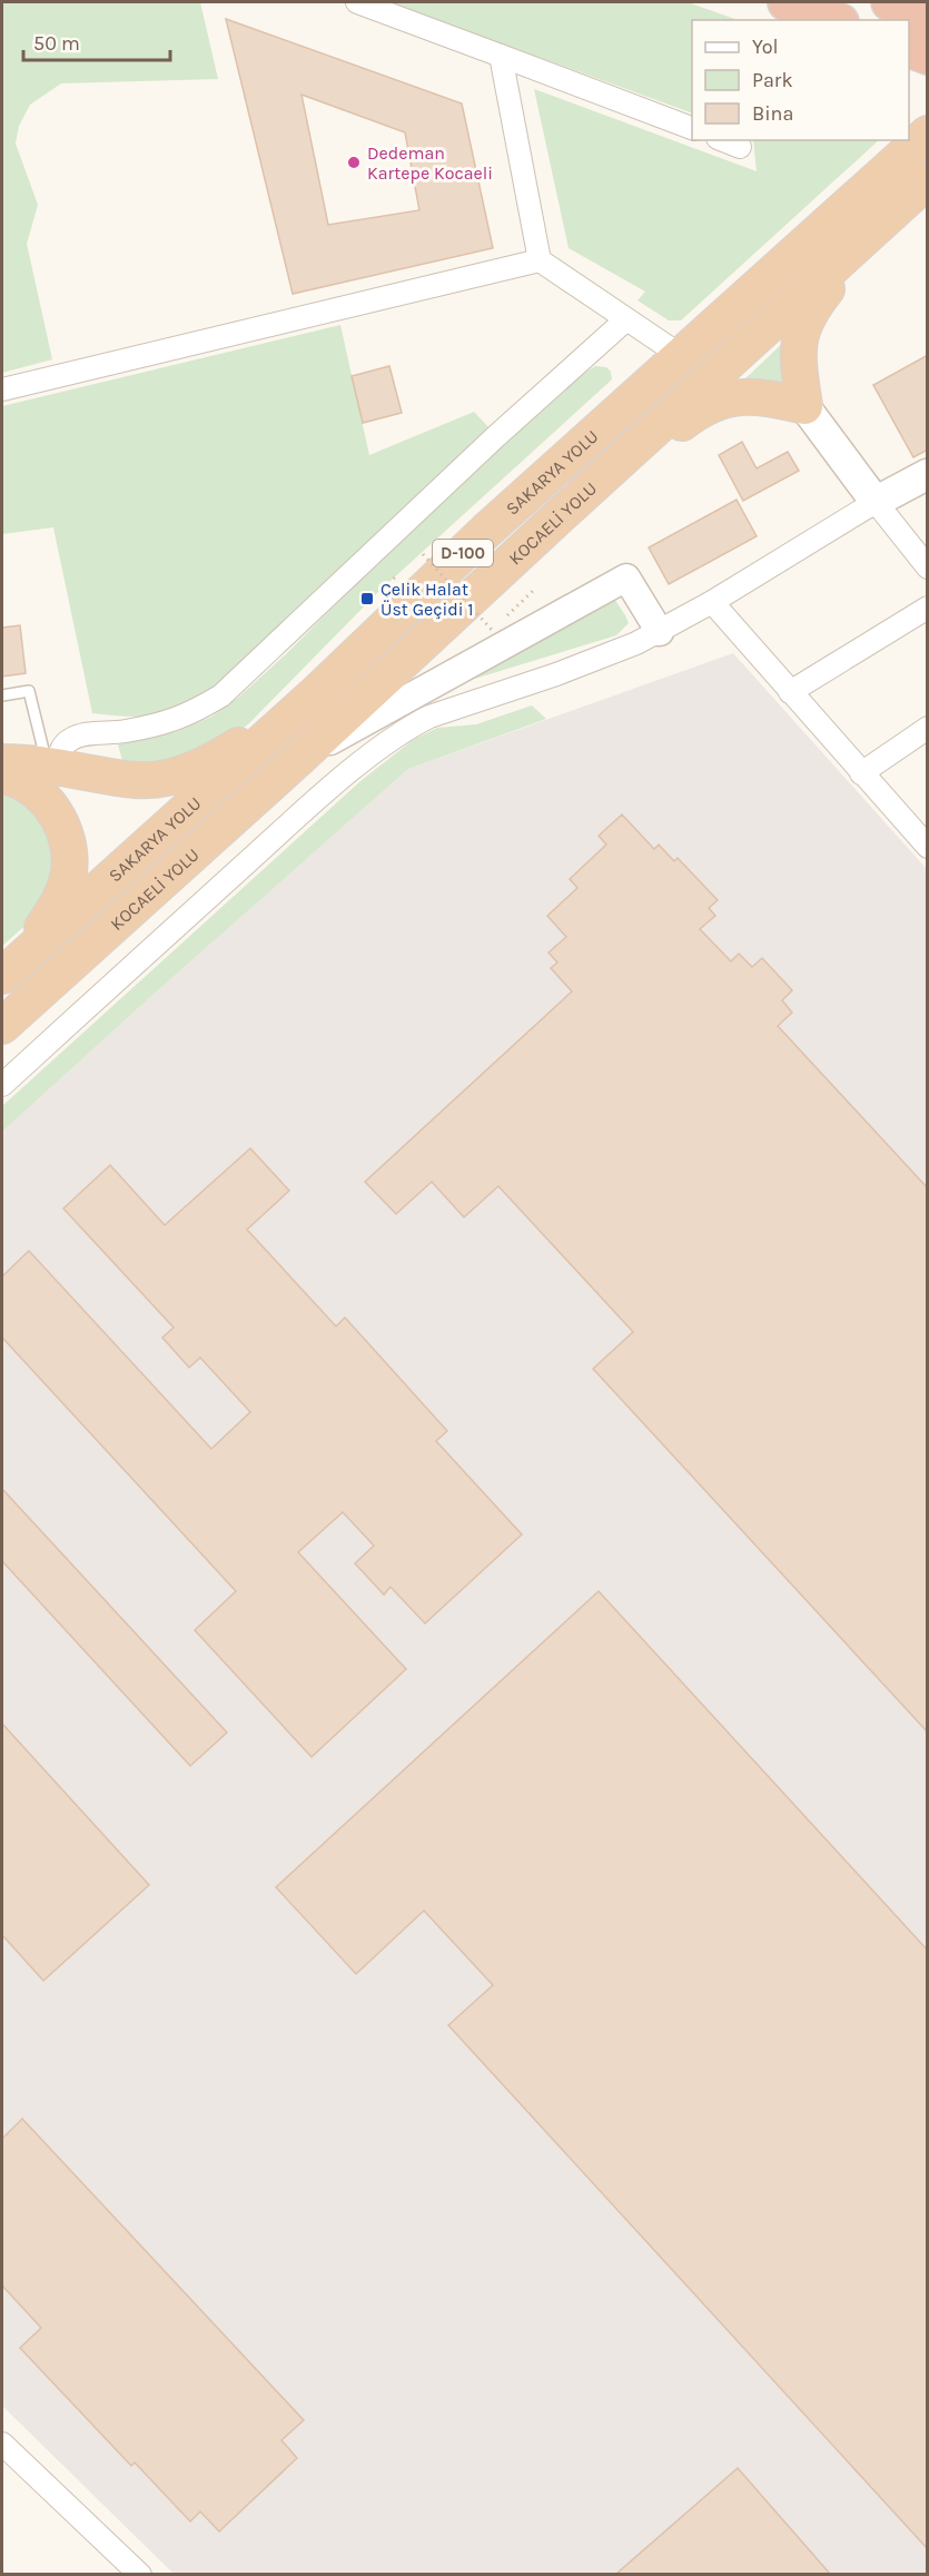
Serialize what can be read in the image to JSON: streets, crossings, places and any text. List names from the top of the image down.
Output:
{
  "streets": {
    "highway": ["SAKARYA YOLU", "KOCAELİ YOLU", "D-100"]
  },
  "places": {
    "other": ["Dedeman Kartepe Kocaeli"],
    "transit": ["Çelik Halat Üst Geçidi 1"]
  },
  "legend": ["Yol", "Park", "Bina"],
  "scale_bar": "50 m"
}
